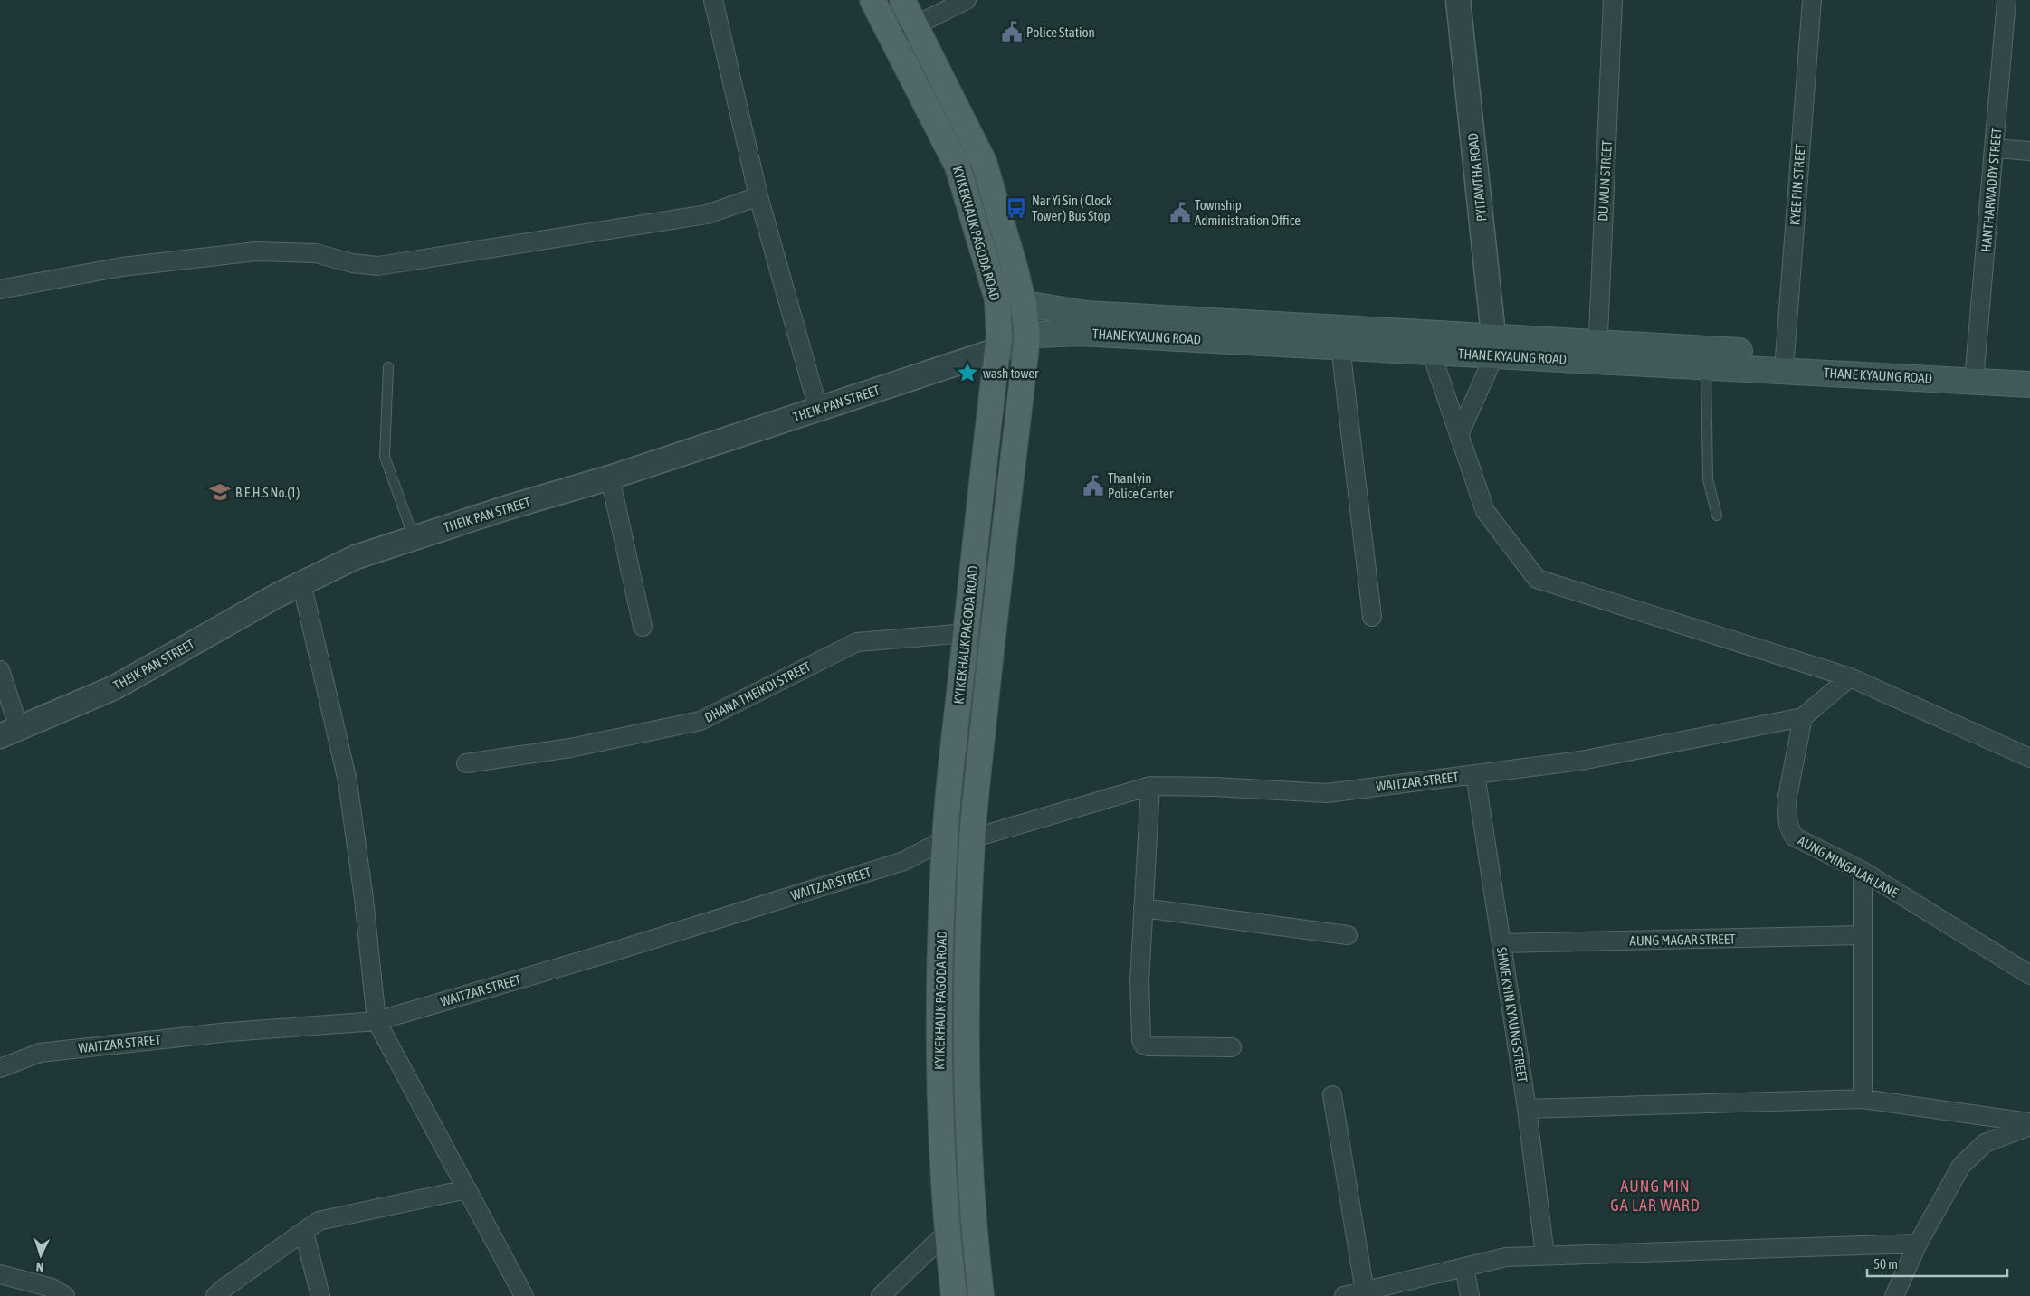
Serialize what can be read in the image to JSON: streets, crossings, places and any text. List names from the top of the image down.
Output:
{
  "streets": {
    "main road": ["KYIKEKHAUK PAGODA ROAD", "THANE KYAUNG ROAD"],
    "street": [
      "PYITAWTHA ROAD",
      "DU WUN STREET",
      "KYEE PIN STREET",
      "HANTHARWADDY STREET",
      "THEIK PAN STREET",
      "DHANA THEIKDI STREET",
      "WAITZAR STREET",
      "AUNG MINGALAR LANE",
      "AUNG MAGAR STREET",
      "SHWE KYIN KYAUNG STREET"
    ]
  },
  "crossings": [
    ["PYITAWTHA ROAD", "THANE KYAUNG ROAD"],
    ["DU WUN STREET", "THANE KYAUNG ROAD"],
    ["KYEE PIN STREET", "THANE KYAUNG ROAD"],
    ["HANTHARWADDY STREET", "THANE KYAUNG ROAD"],
    ["KYIKEKHAUK PAGODA ROAD", "THANE KYAUNG ROAD"],
    ["KYIKEKHAUK PAGODA ROAD", "THEIK PAN STREET"],
    ["KYIKEKHAUK PAGODA ROAD", "DHANA THEIKDI STREET"],
    ["KYIKEKHAUK PAGODA ROAD", "WAITZAR STREET"],
    ["THANE KYAUNG ROAD", "THEIK PAN STREET"],
    ["WAITZAR STREET", "AUNG MINGALAR LANE"],
    ["WAITZAR STREET", "SHWE KYIN KYAUNG STREET"],
    ["AUNG MAGAR STREET", "SHWE KYIN KYAUNG STREET"]
  ],
  "districts": ["AUNG MIN GA LAR WARD"],
  "places": {
    "public building": ["Police Station", "Township Administration Office", "Thanlyin Police Center"],
    "bus stop": ["Nar Yi Sin ( Clock Tower ) Bus Stop"],
    "place": ["wash tower"],
    "school or university": ["B.E.H.S No.(1)"]
  },
  "scale_bar": "50 m",
  "north": "bottom"
}
